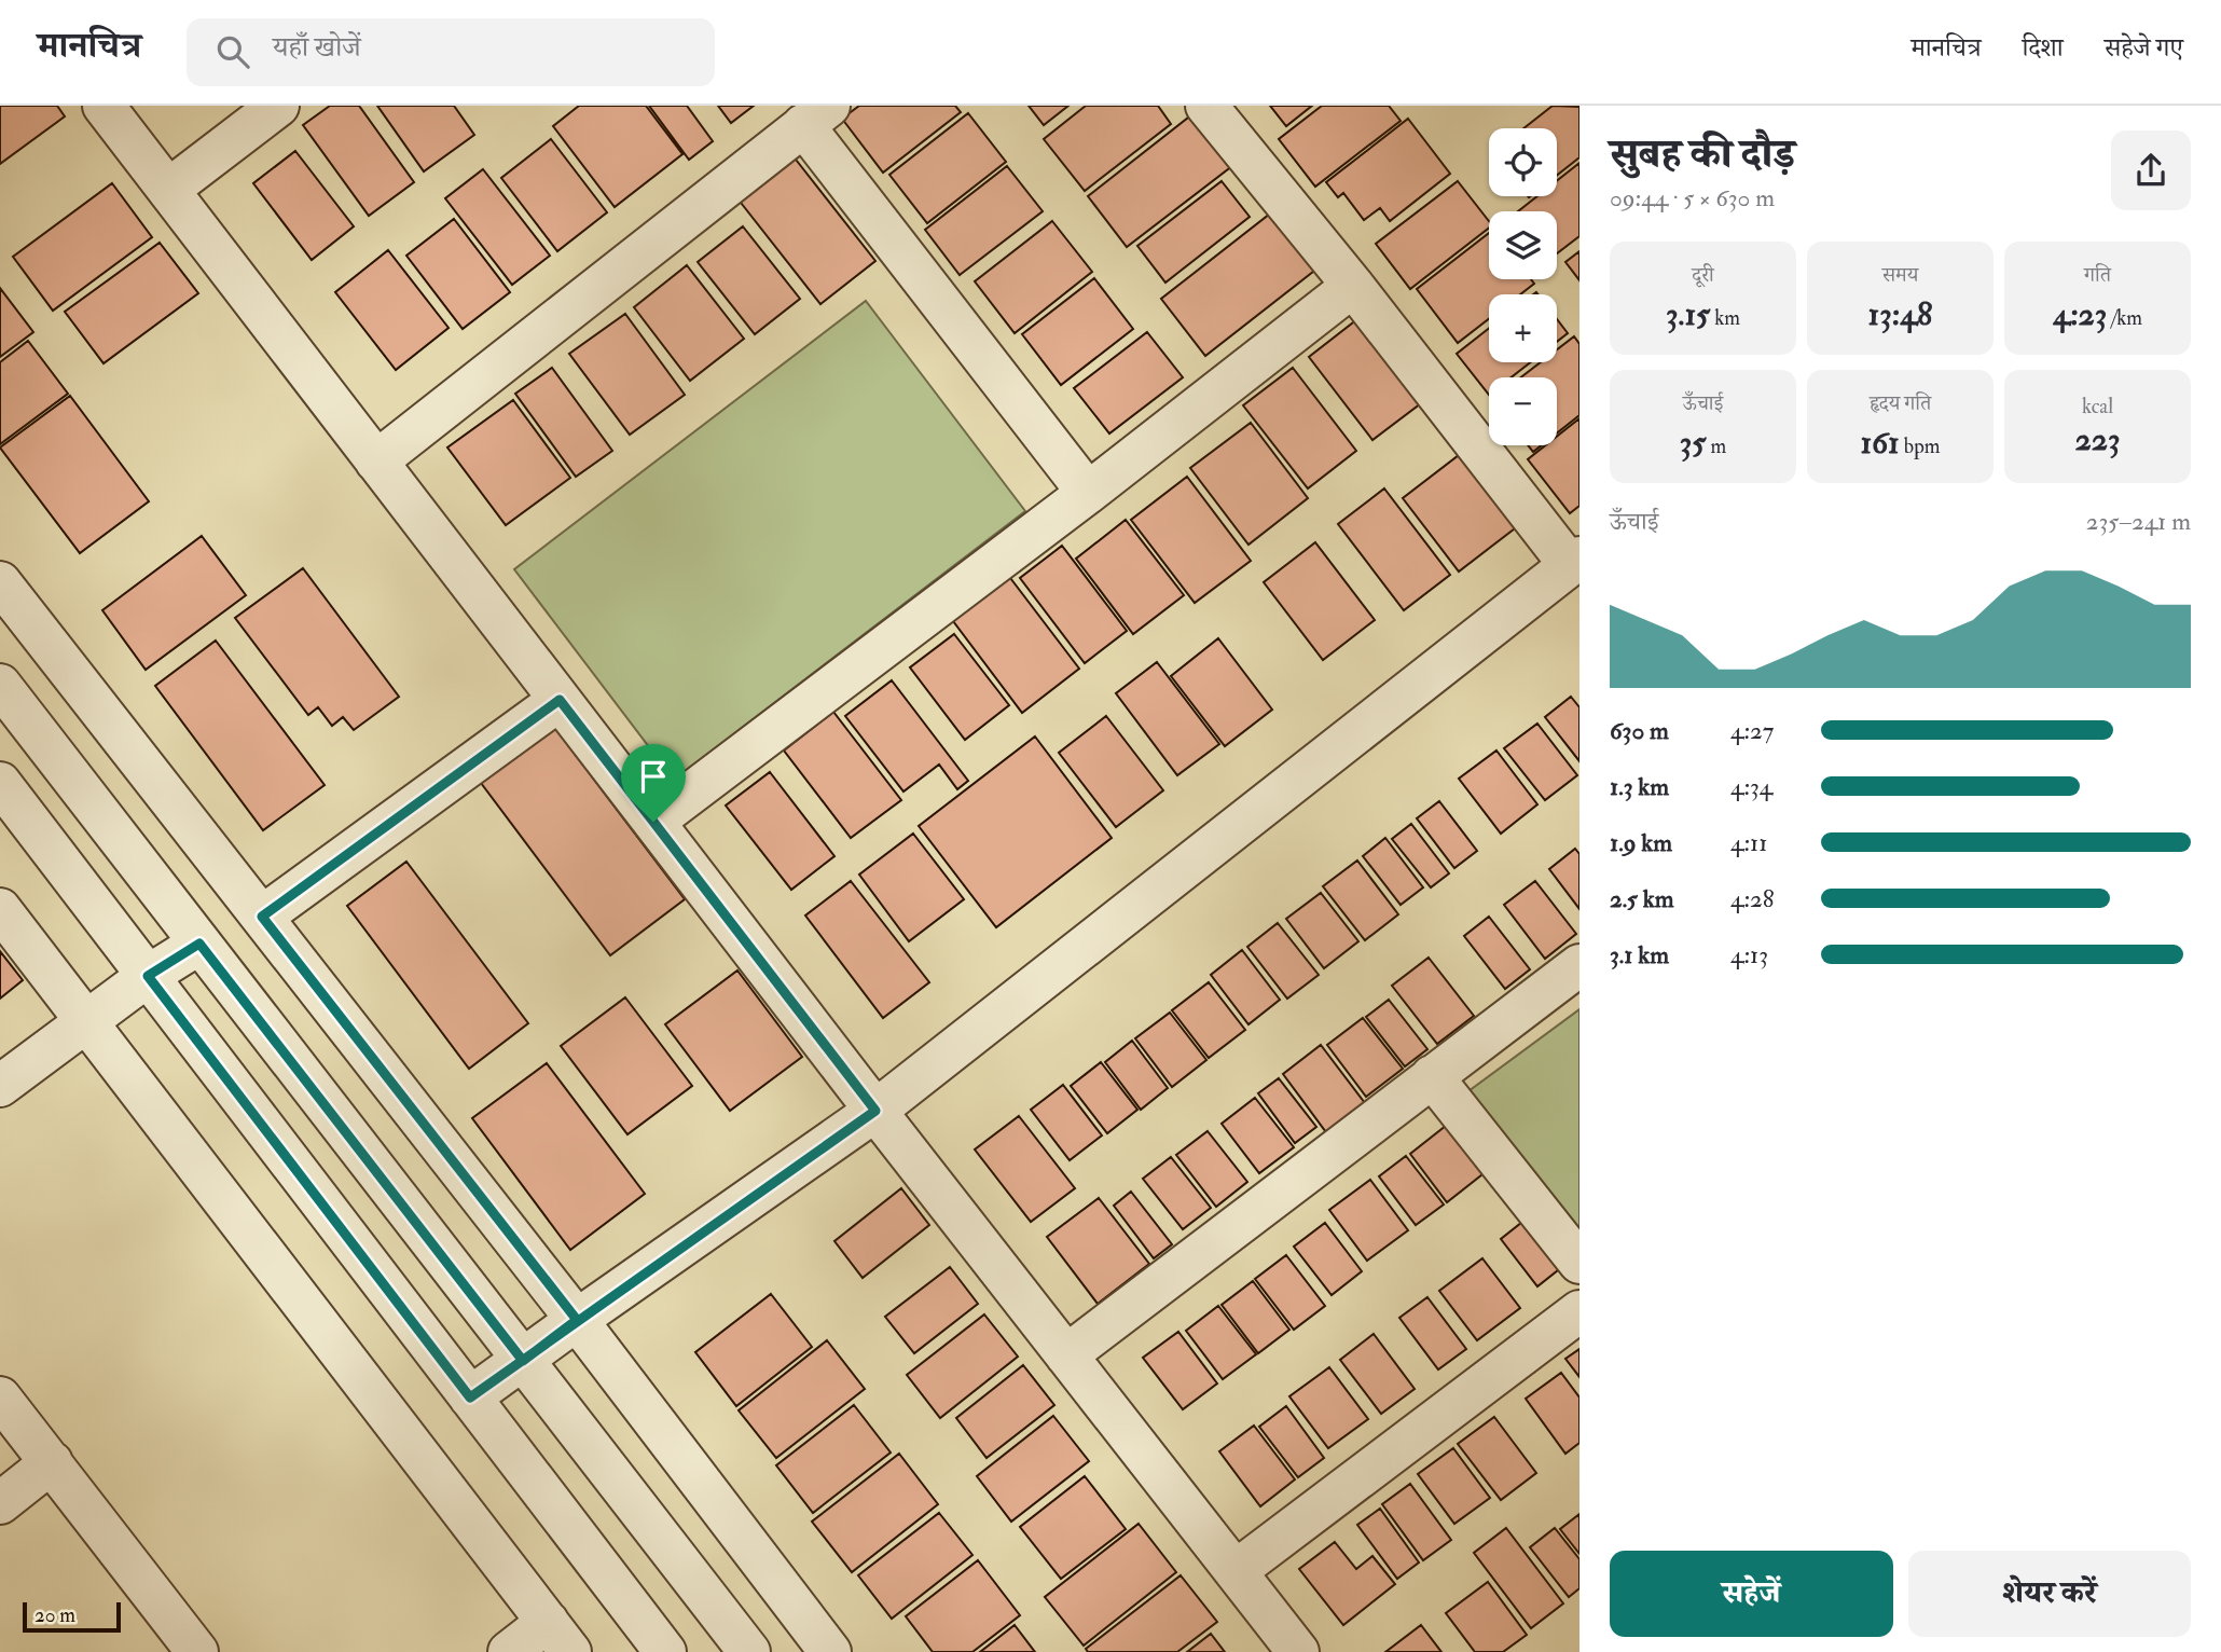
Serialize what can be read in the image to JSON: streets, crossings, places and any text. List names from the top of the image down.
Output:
{
  "scale_bar": "20 m",
  "page": {
    "header": "मानचित्र",
    "search": "यहाँ खोजें",
    "nav": ["मानचित्र", "दिशा", "सहेजे गए"],
    "heading": ["सुबह की दौड़", "09:44 · 5 × 630 m"],
    "map_buttons": ["+", "−"],
    "stats": [
      ["दूरी", "3.15 km"],
      ["समय", "13:48"],
      ["गति", "4:23 /km"],
      ["ऊँचाई", "35 m"],
      ["हृदय गति", "161 bpm"],
      ["kcal", "223"]
    ],
    "chart": ["ऊँचाई", "235–241 m"],
    "list": [
      {
        "name": "630 m",
        "note": "4:27"
      },
      {
        "name": "1.3 km",
        "note": "4:34"
      },
      {
        "name": "1.9 km",
        "note": "4:11"
      },
      {
        "name": "2.5 km",
        "note": "4:28"
      },
      {
        "name": "3.1 km",
        "note": "4:13"
      }
    ],
    "buttons": ["सहेजें", "शेयर करें"],
    "scale": "20 m"
  }
}
